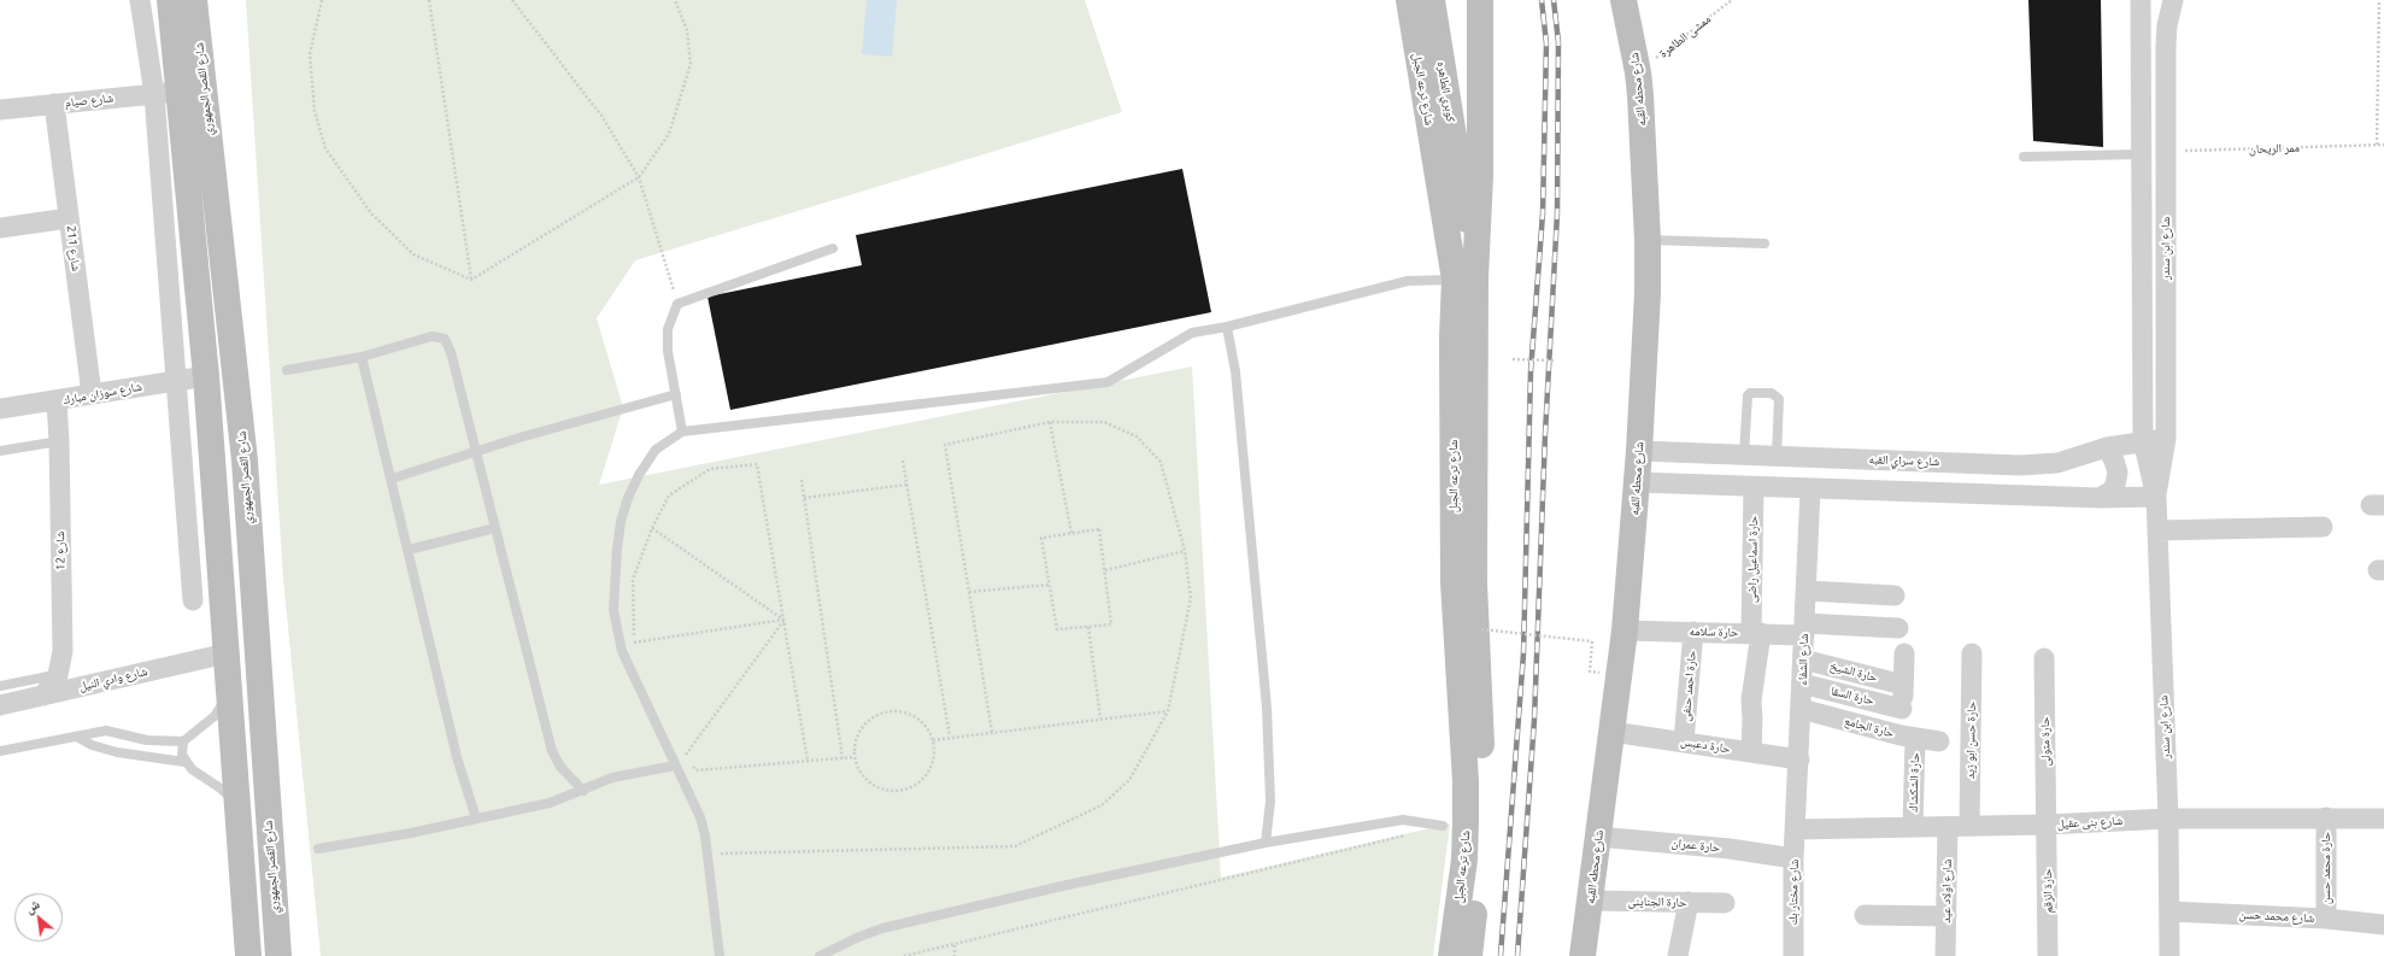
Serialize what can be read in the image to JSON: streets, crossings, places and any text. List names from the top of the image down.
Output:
{
  "streets": {
    "main road": [
      "شارع القصر الجمهوري",
      "شارع ترعه الجبل",
      "شارع محطه القبه",
      "كوبري الطاهره"
    ],
    "street": [
      "شارع صيام",
      "شارع 211",
      "شارع ابن سندر",
      "شارع سوزان مبارك",
      "شارع سراي القبه",
      "شارع 12",
      "حارة اسماعيل راضى",
      "حارة سلامه",
      "شارع الشفاء",
      "حارة الشيخ",
      "شارع وادي النيل",
      "حارة احمد حنفى",
      "حارة السقا",
      "حارة الجامع",
      "حارة حسن ابو زيد",
      "حارة متولى",
      "حارة دعبس",
      "حارة الشكشاك",
      "شارع بنى عقيل",
      "حارة عمران",
      "حارة محمد حسن",
      "شارع اولاد عيد",
      "حارة الزقم",
      "شارع مختار بك",
      "حارة الجناينى",
      "شارع محمد حسن"
    ],
    "path": ["ممشى الطاهرة", "ممر الريحان"]
  },
  "crossings": [
    ["ممشى الطاهرة", "شارع محطه القبه"],
    ["شارع القصر الجمهوري", "شارع صيام"],
    ["شارع القصر الجمهوري", "شارع سوزان مبارك"],
    ["شارع القصر الجمهوري", "شارع وادي النيل"],
    ["شارع ترعه الجبل", "كوبري الطاهره"],
    ["شارع محطه القبه", "شارع سراي القبه"],
    ["شارع محطه القبه", "حارة سلامه"],
    ["شارع محطه القبه", "حارة دعبس"],
    ["شارع محطه القبه", "حارة عمران"],
    ["شارع محطه القبه", "حارة الجناينى"],
    ["شارع صيام", "شارع 211"],
    ["ممر الريحان", "شارع ابن سندر"],
    ["شارع 211", "شارع سوزان مبارك"],
    ["شارع ابن سندر", "شارع سراي القبه"],
    ["شارع ابن سندر", "شارع بنى عقيل"],
    ["شارع ابن سندر", "شارع محمد حسن"],
    ["شارع سوزان مبارك", "شارع 12"],
    ["شارع 12", "شارع وادي النيل"],
    ["حارة اسماعيل راضى", "حارة سلامه"],
    ["حارة اسماعيل راضى", "حارة دعبس"],
    ["حارة سلامه", "شارع الشفاء"],
    ["حارة سلامه", "حارة احمد حنفى"],
    ["شارع الشفاء", "حارة الشيخ"],
    ["شارع الشفاء", "حارة السقا"],
    ["شارع الشفاء", "حارة الجامع"],
    ["شارع الشفاء", "حارة دعبس"],
    ["شارع الشفاء", "شارع بنى عقيل"],
    ["شارع الشفاء", "شارع مختار بك"],
    ["حارة الشيخ", "حارة الشكشاك"],
    ["حارة احمد حنفى", "حارة دعبس"],
    ["حارة السقا", "حارة الشكشاك"],
    ["حارة الجامع", "حارة الشكشاك"],
    ["حارة حسن ابو زيد", "شارع بنى عقيل"],
    ["حارة متولى", "شارع بنى عقيل"],
    ["حارة متولى", "حارة الزقم"],
    ["حارة الشكشاك", "شارع بنى عقيل"],
    ["شارع بنى عقيل", "حارة محمد حسن"],
    ["شارع بنى عقيل", "شارع اولاد عيد"],
    ["شارع بنى عقيل", "حارة الزقم"],
    ["شارع بنى عقيل", "شارع مختار بك"],
    ["حارة عمران", "شارع مختار بك"],
    ["حارة محمد حسن", "شارع محمد حسن"]
  ],
  "north": "top left"
}
